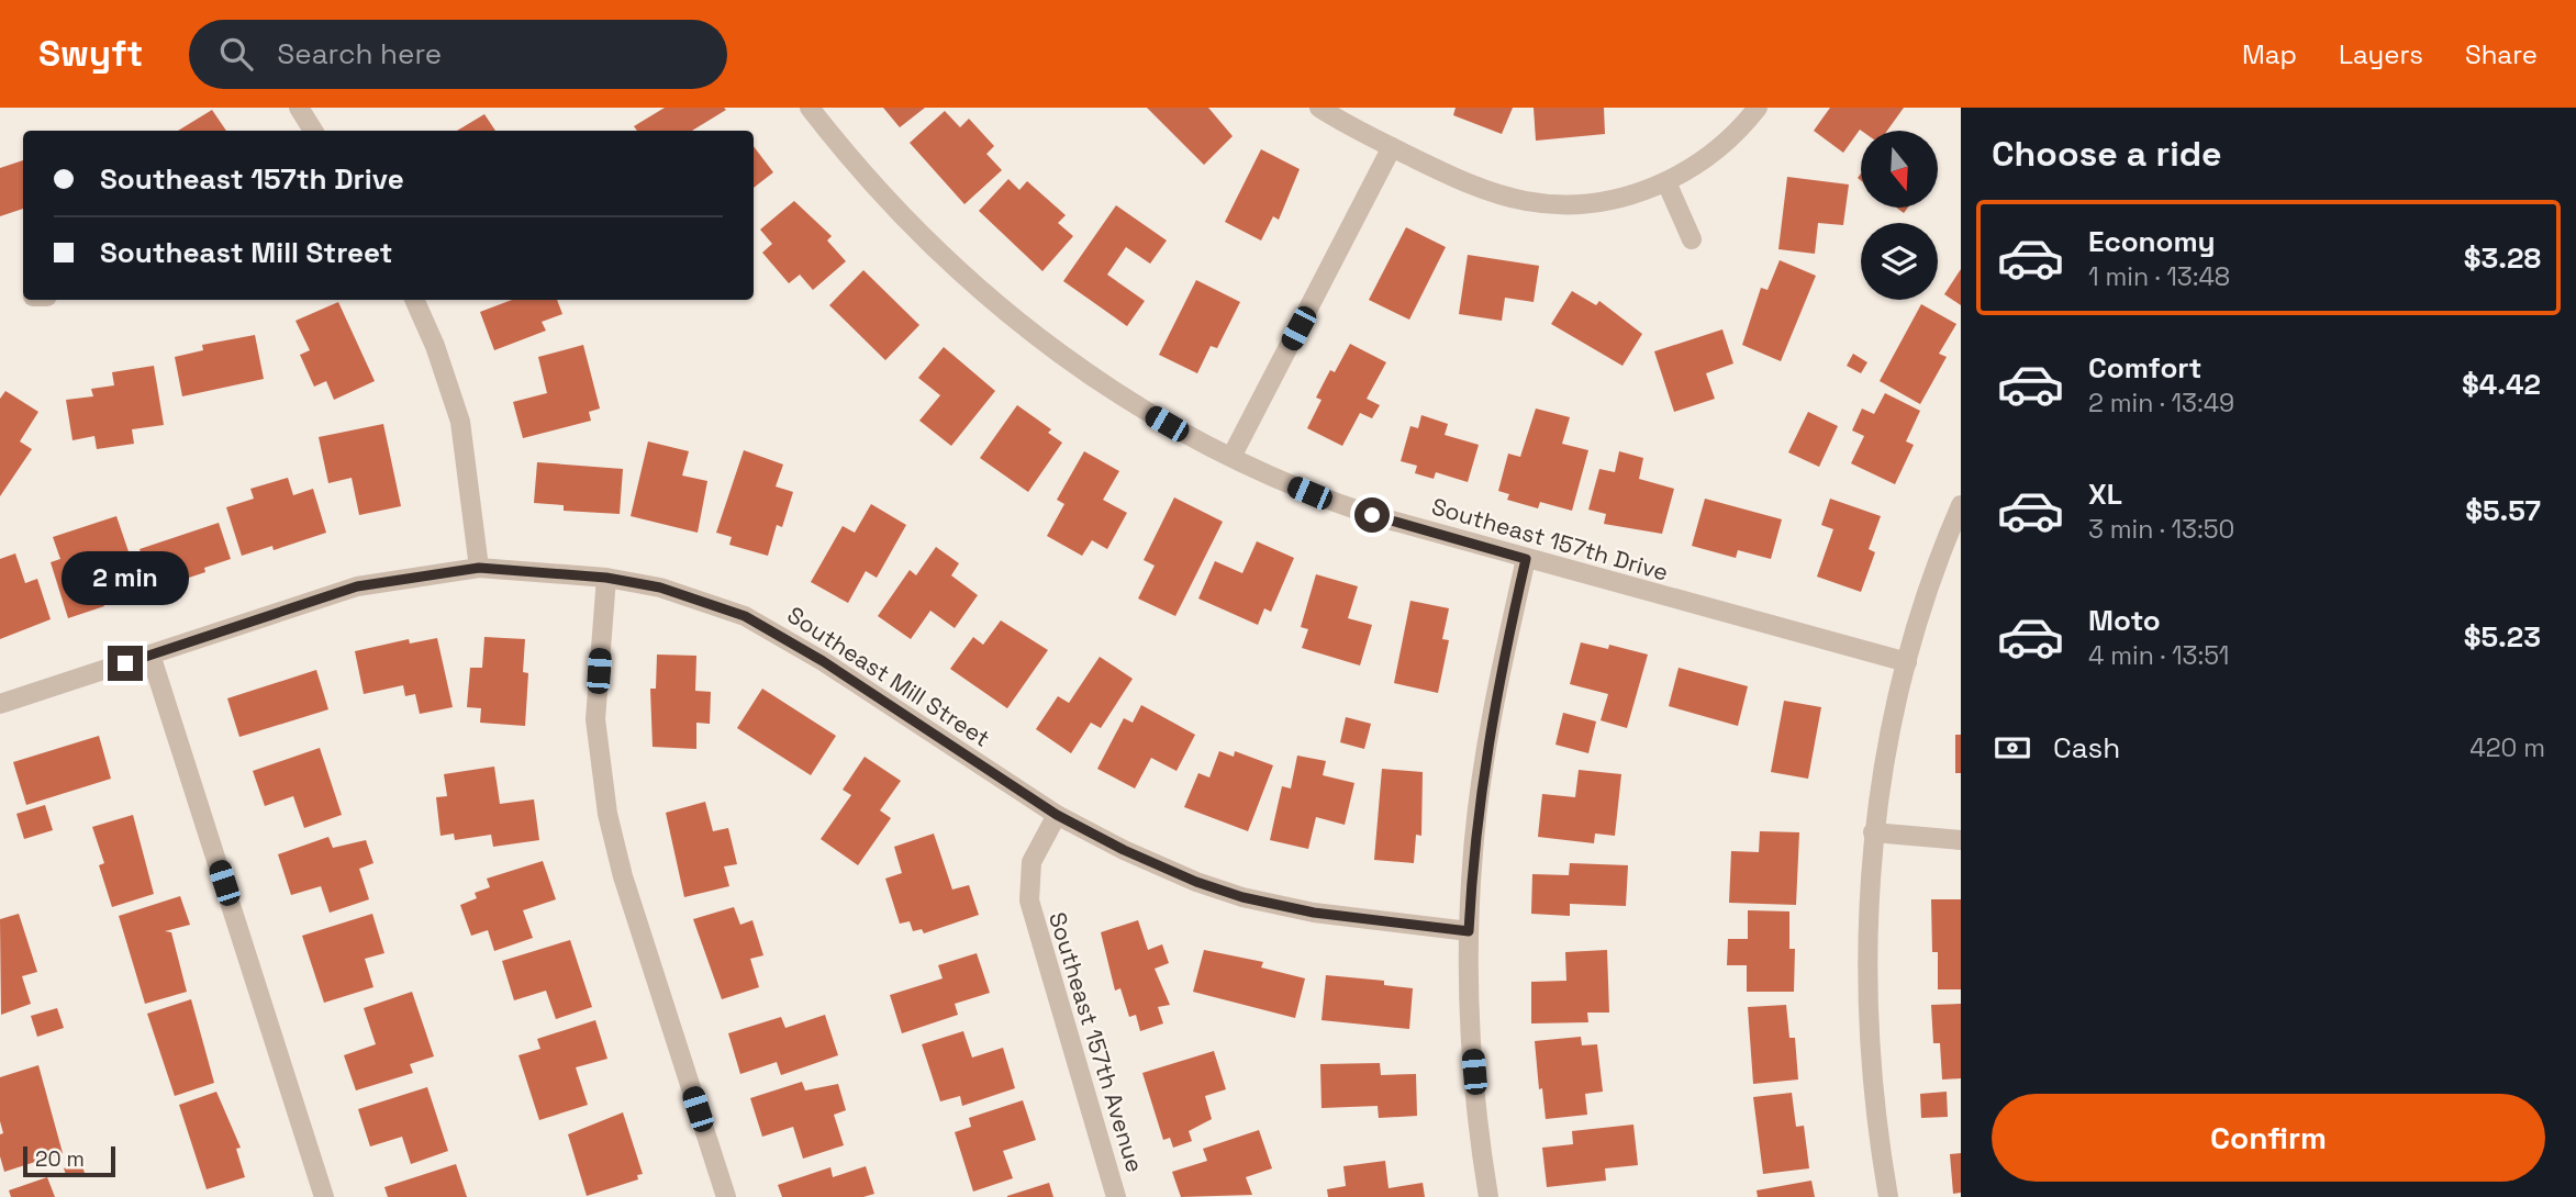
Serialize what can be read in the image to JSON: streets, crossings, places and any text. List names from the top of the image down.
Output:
{
  "streets": {
    "street": ["Southeast 157th Drive", "Southeast Mill Street", "Southeast 157th Avenue"]
  },
  "crossings": [
    ["Southeast Mill Street", "Southeast 157th Avenue"]
  ],
  "scale_bar": "20 m",
  "north": "bottom",
  "page": {
    "header": "Swyft",
    "search": "Search here",
    "nav": ["Map", "Layers", "Share"],
    "heading": "Choose a ride",
    "banner": ["Southeast 157th Drive", "Southeast Mill Street"],
    "list": [
      {
        "name": "Economy",
        "note": "1 min · 13:48",
        "value": "$3.28"
      },
      {
        "name": "Comfort",
        "note": "2 min · 13:49",
        "value": "$4.42"
      },
      {
        "name": "XL",
        "note": "3 min · 13:50",
        "value": "$5.57"
      },
      {
        "name": "Moto",
        "note": "4 min · 13:51",
        "value": "$5.23"
      }
    ],
    "bubble": "2 min",
    "pay": ["Cash", "420 m"],
    "buttons": "Confirm",
    "scale": "20 m"
  }
}
